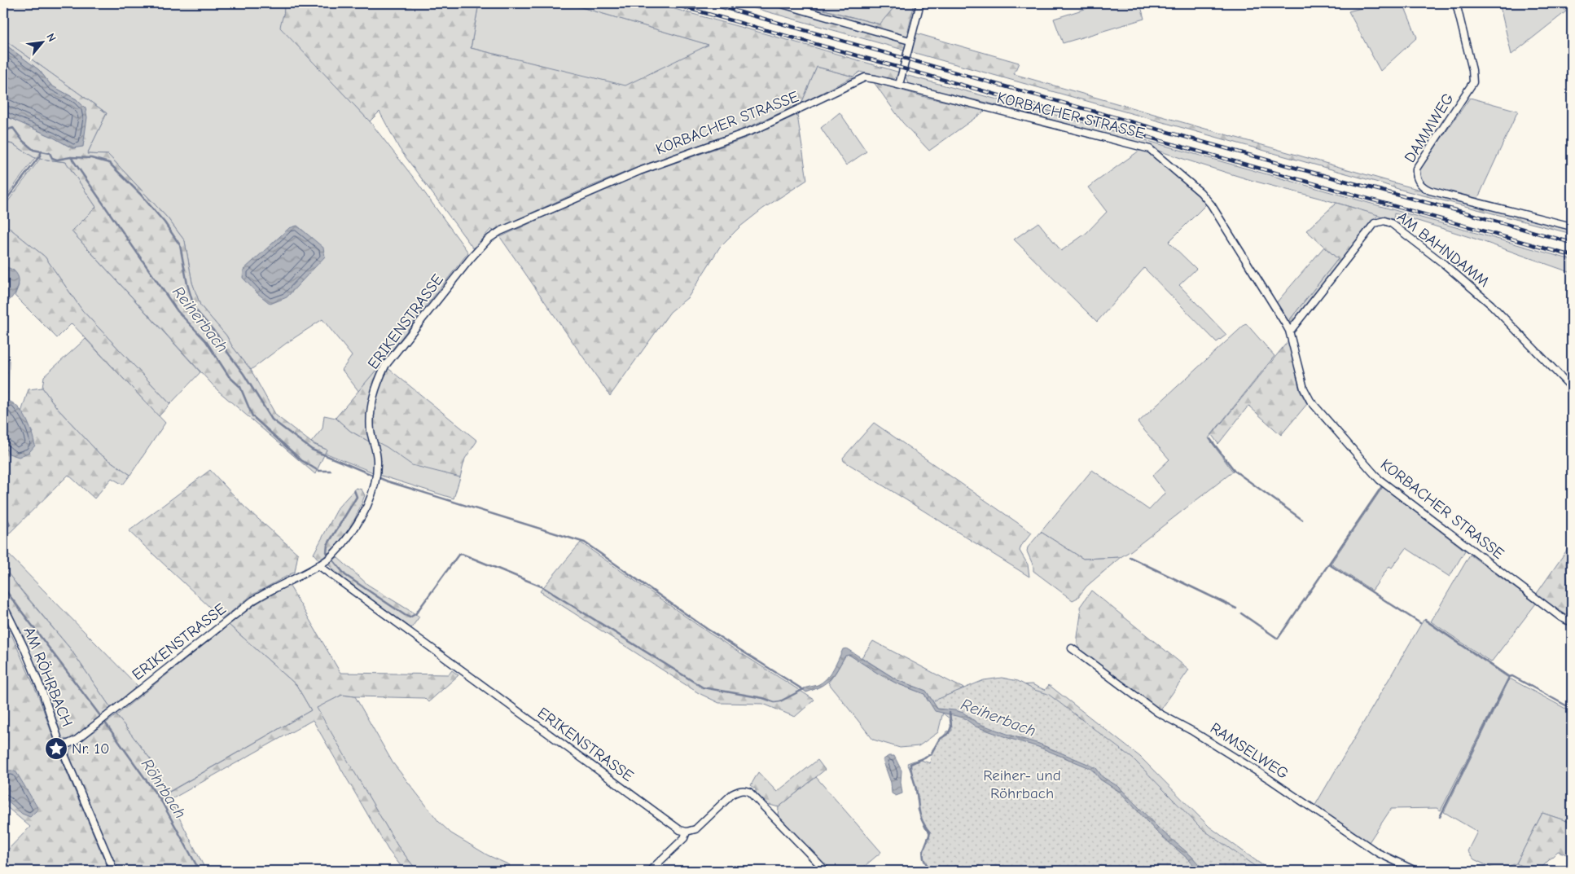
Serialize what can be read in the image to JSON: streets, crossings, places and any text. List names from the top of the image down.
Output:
{
  "streets": {
    "street": [
      "KORBACHER STRASSE",
      "DAMMWEG",
      "AM BAHNDAMM",
      "ERIKENSTRASSE",
      "AM RÖHRBACH",
      "RAMSELWEG"
    ]
  },
  "crossings": [
    ["KORBACHER STRASSE", "AM BAHNDAMM"],
    ["KORBACHER STRASSE", "ERIKENSTRASSE"],
    ["ERIKENSTRASSE", "AM RÖHRBACH"]
  ],
  "water": ["Reiherbach", "Röhrbach"],
  "parks": ["Reiher- und Röhrbach"],
  "places": {
    "place": ["Nr. 10"]
  },
  "north": "top right"
}
